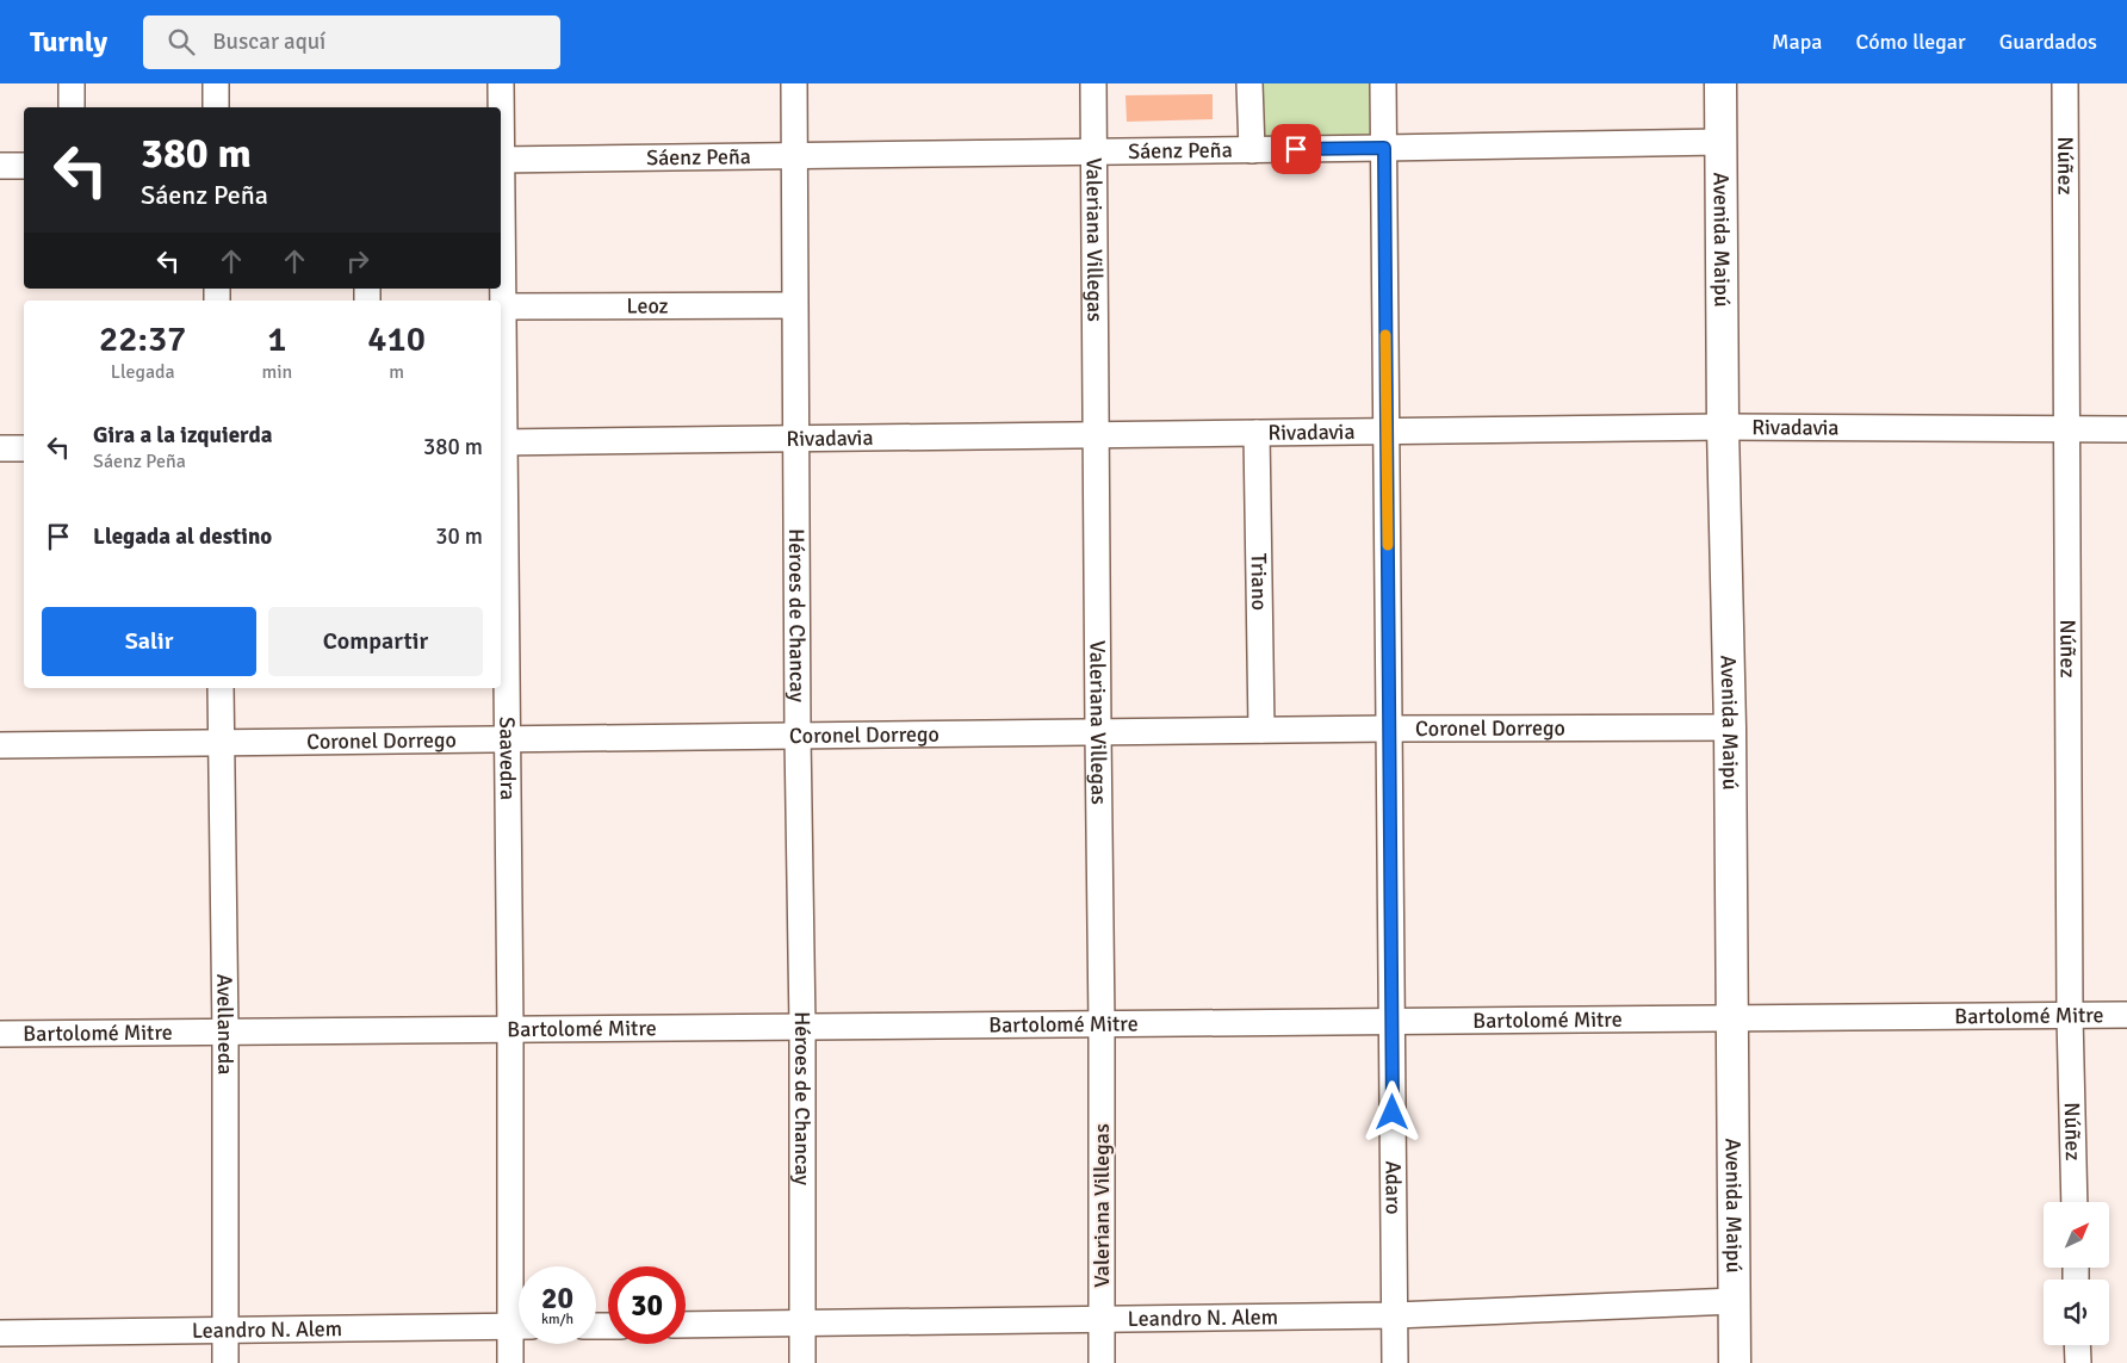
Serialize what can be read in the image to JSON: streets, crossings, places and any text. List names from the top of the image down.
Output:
{
  "streets": {
    "main road": ["Avenida Maipú"],
    "street": [
      "Sáenz Peña",
      "Núñez",
      "Valeriana Villegas",
      "Leoz",
      "Rivadavia",
      "Triano",
      "Héroes de Chancay",
      "Coronel Dorrego",
      "Saavedra",
      "Bartolomé Mitre",
      "Avellaneda",
      "Adaro",
      "Leandro N. Alem"
    ]
  },
  "crossings": [
    ["Sáenz Peña", "Valeriana Villegas"],
    ["Sáenz Peña", "Avenida Maipú"],
    ["Sáenz Peña", "Héroes de Chancay"],
    ["Sáenz Peña", "Adaro"],
    ["Núñez", "Rivadavia"],
    ["Núñez", "Bartolomé Mitre"],
    ["Valeriana Villegas", "Rivadavia"],
    ["Valeriana Villegas", "Coronel Dorrego"],
    ["Valeriana Villegas", "Bartolomé Mitre"],
    ["Valeriana Villegas", "Leandro N. Alem"],
    ["Avenida Maipú", "Rivadavia"],
    ["Avenida Maipú", "Coronel Dorrego"],
    ["Avenida Maipú", "Bartolomé Mitre"],
    ["Avenida Maipú", "Leandro N. Alem"],
    ["Leoz", "Héroes de Chancay"],
    ["Leoz", "Saavedra"],
    ["Rivadavia", "Triano"],
    ["Rivadavia", "Héroes de Chancay"],
    ["Rivadavia", "Saavedra"],
    ["Rivadavia", "Adaro"],
    ["Triano", "Coronel Dorrego"],
    ["Héroes de Chancay", "Coronel Dorrego"],
    ["Héroes de Chancay", "Bartolomé Mitre"],
    ["Héroes de Chancay", "Leandro N. Alem"],
    ["Coronel Dorrego", "Saavedra"],
    ["Coronel Dorrego", "Avellaneda"],
    ["Coronel Dorrego", "Adaro"],
    ["Saavedra", "Bartolomé Mitre"],
    ["Bartolomé Mitre", "Avellaneda"],
    ["Bartolomé Mitre", "Adaro"],
    ["Avellaneda", "Leandro N. Alem"],
    ["Adaro", "Leandro N. Alem"]
  ],
  "north": "top right",
  "page": {
    "header": "Turnly",
    "search": "Buscar aquí",
    "nav": ["Mapa", "Cómo llegar", "Guardados"],
    "turn": ["380 m", "Sáenz Peña"],
    "eta": [
      "22:37",
      "Llegada",
      "1",
      "min",
      "410",
      "m"
    ],
    "list": [
      {
        "name": "Gira a la izquierda",
        "note": "Sáenz Peña",
        "value": "380 m"
      },
      {
        "name": "Llegada al destino",
        "value": "30 m"
      }
    ],
    "buttons": ["Salir", "Compartir"],
    "speed": "20 km/h",
    "limit": "30"
  }
}
